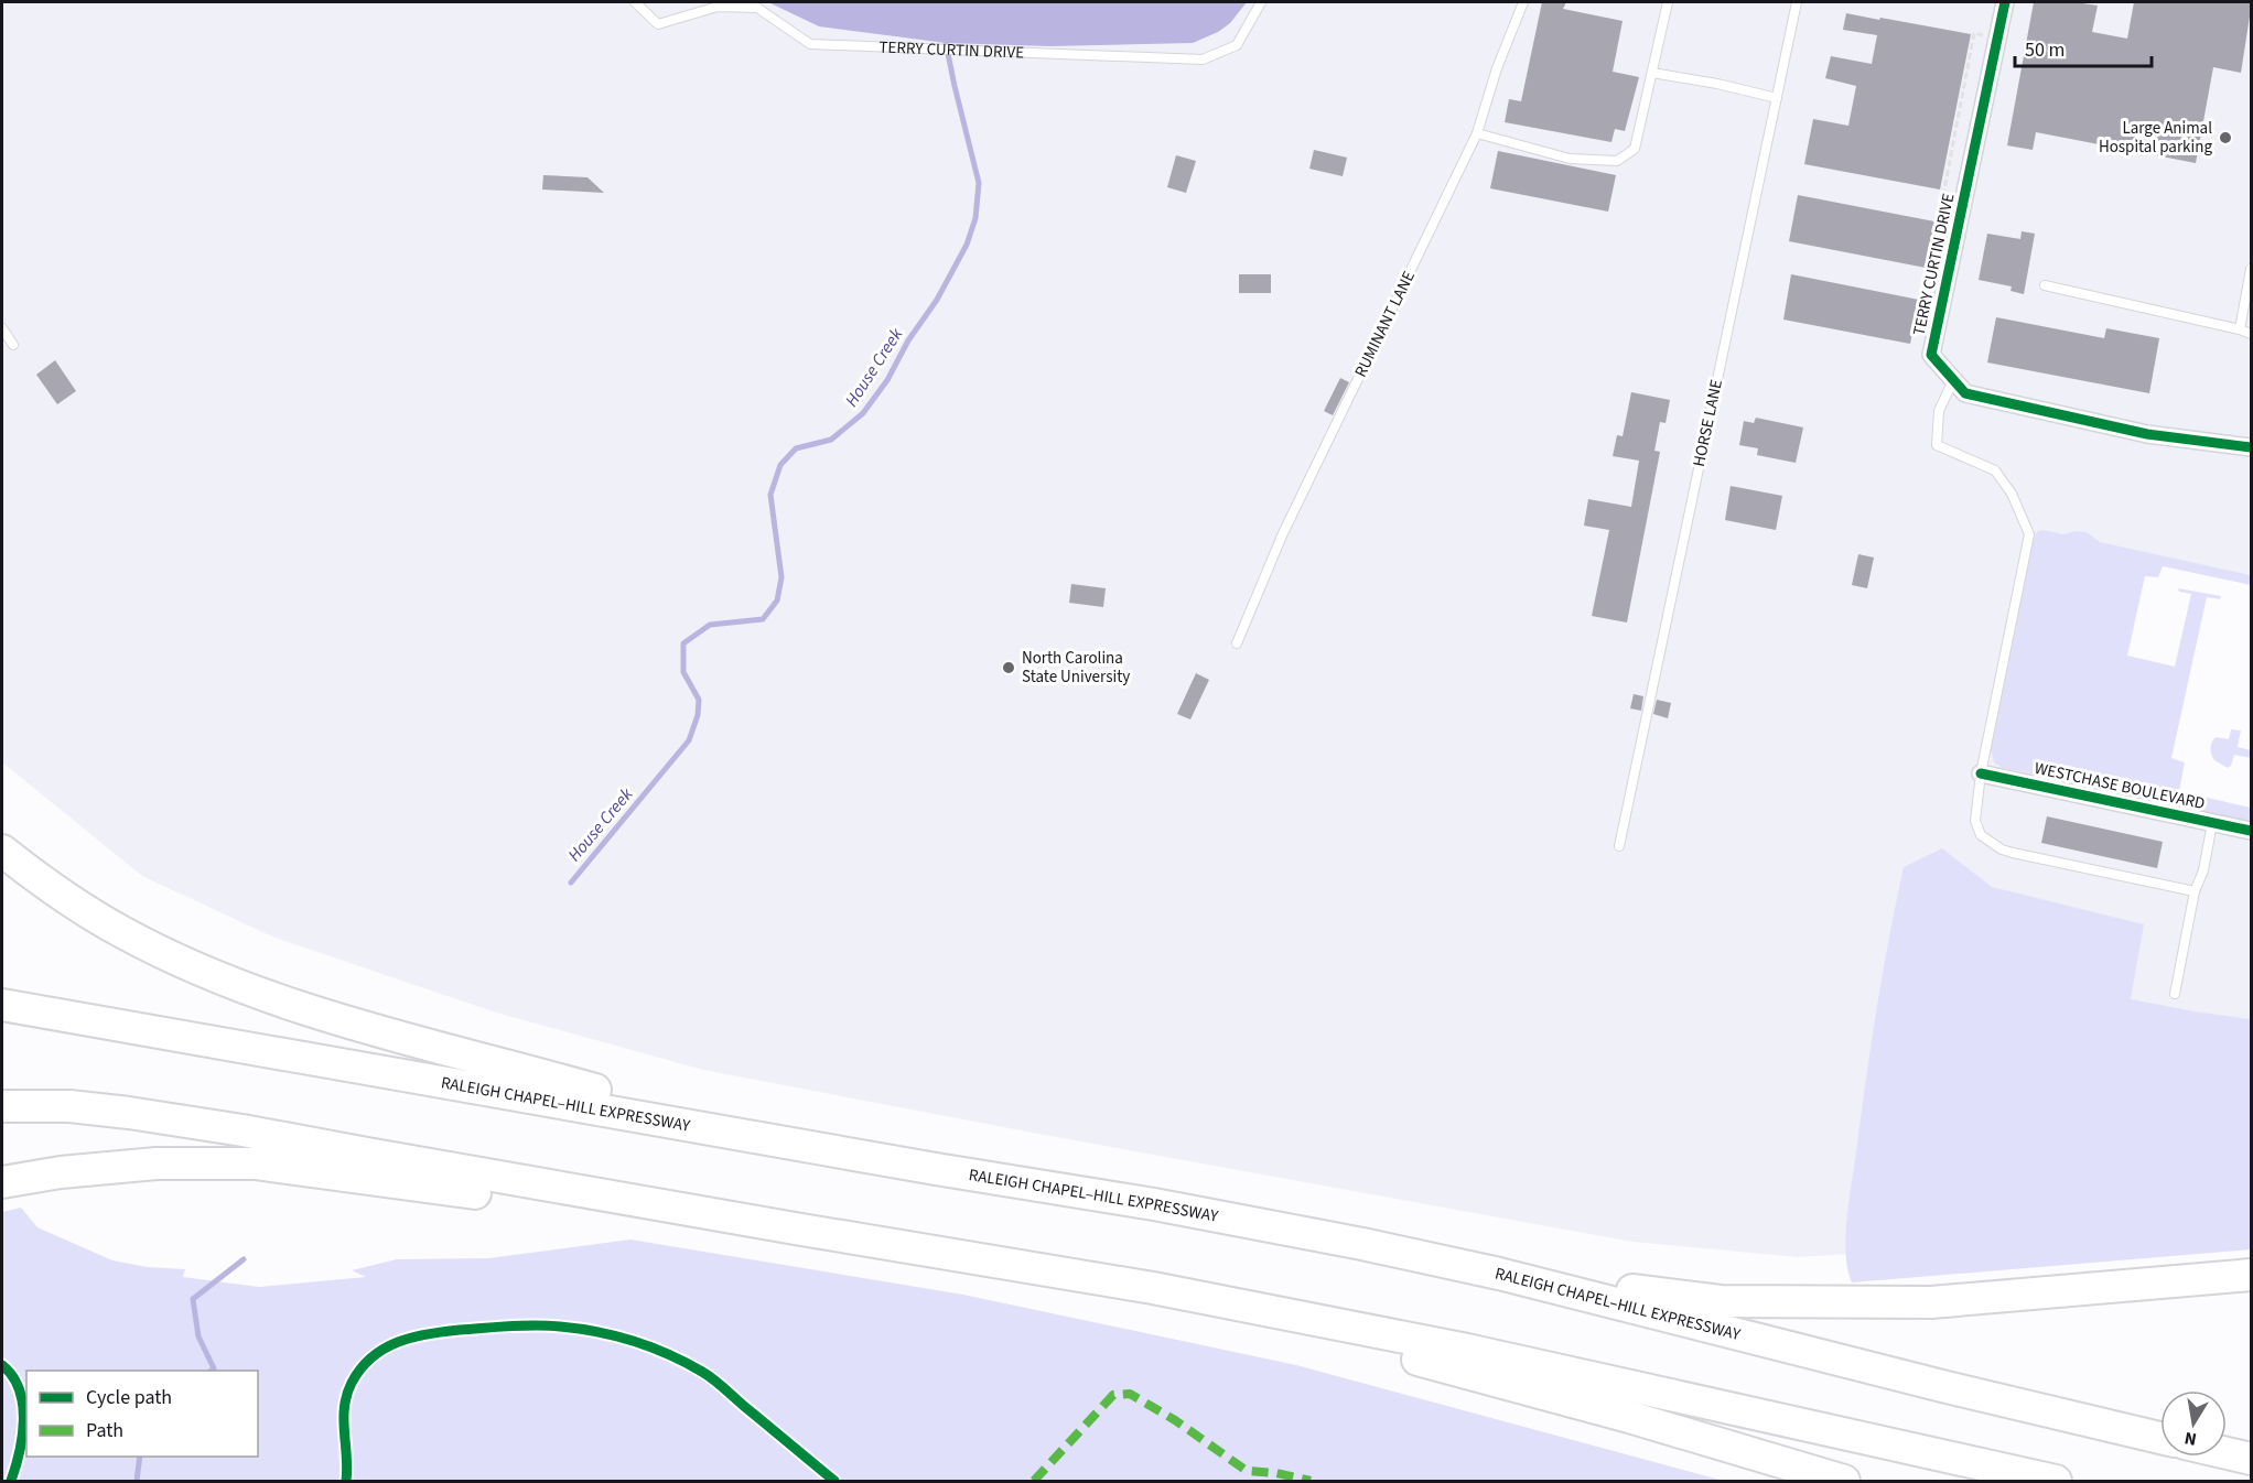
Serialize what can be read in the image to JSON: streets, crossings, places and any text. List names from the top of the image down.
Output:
{
  "streets": {
    "highway": ["RALEIGH CHAPEL–HILL EXPRESSWAY"],
    "street": ["TERRY CURTIN DRIVE", "WESTCHASE BOULEVARD"],
    "lane": ["RUMINANT LANE", "HORSE LANE"]
  },
  "water": ["House Creek"],
  "places": ["Large Animal Hospital parking", "North Carolina State University"],
  "legend": ["Cycle path", "Path"],
  "scale_bar": "50 m",
  "north": "bottom"
}
